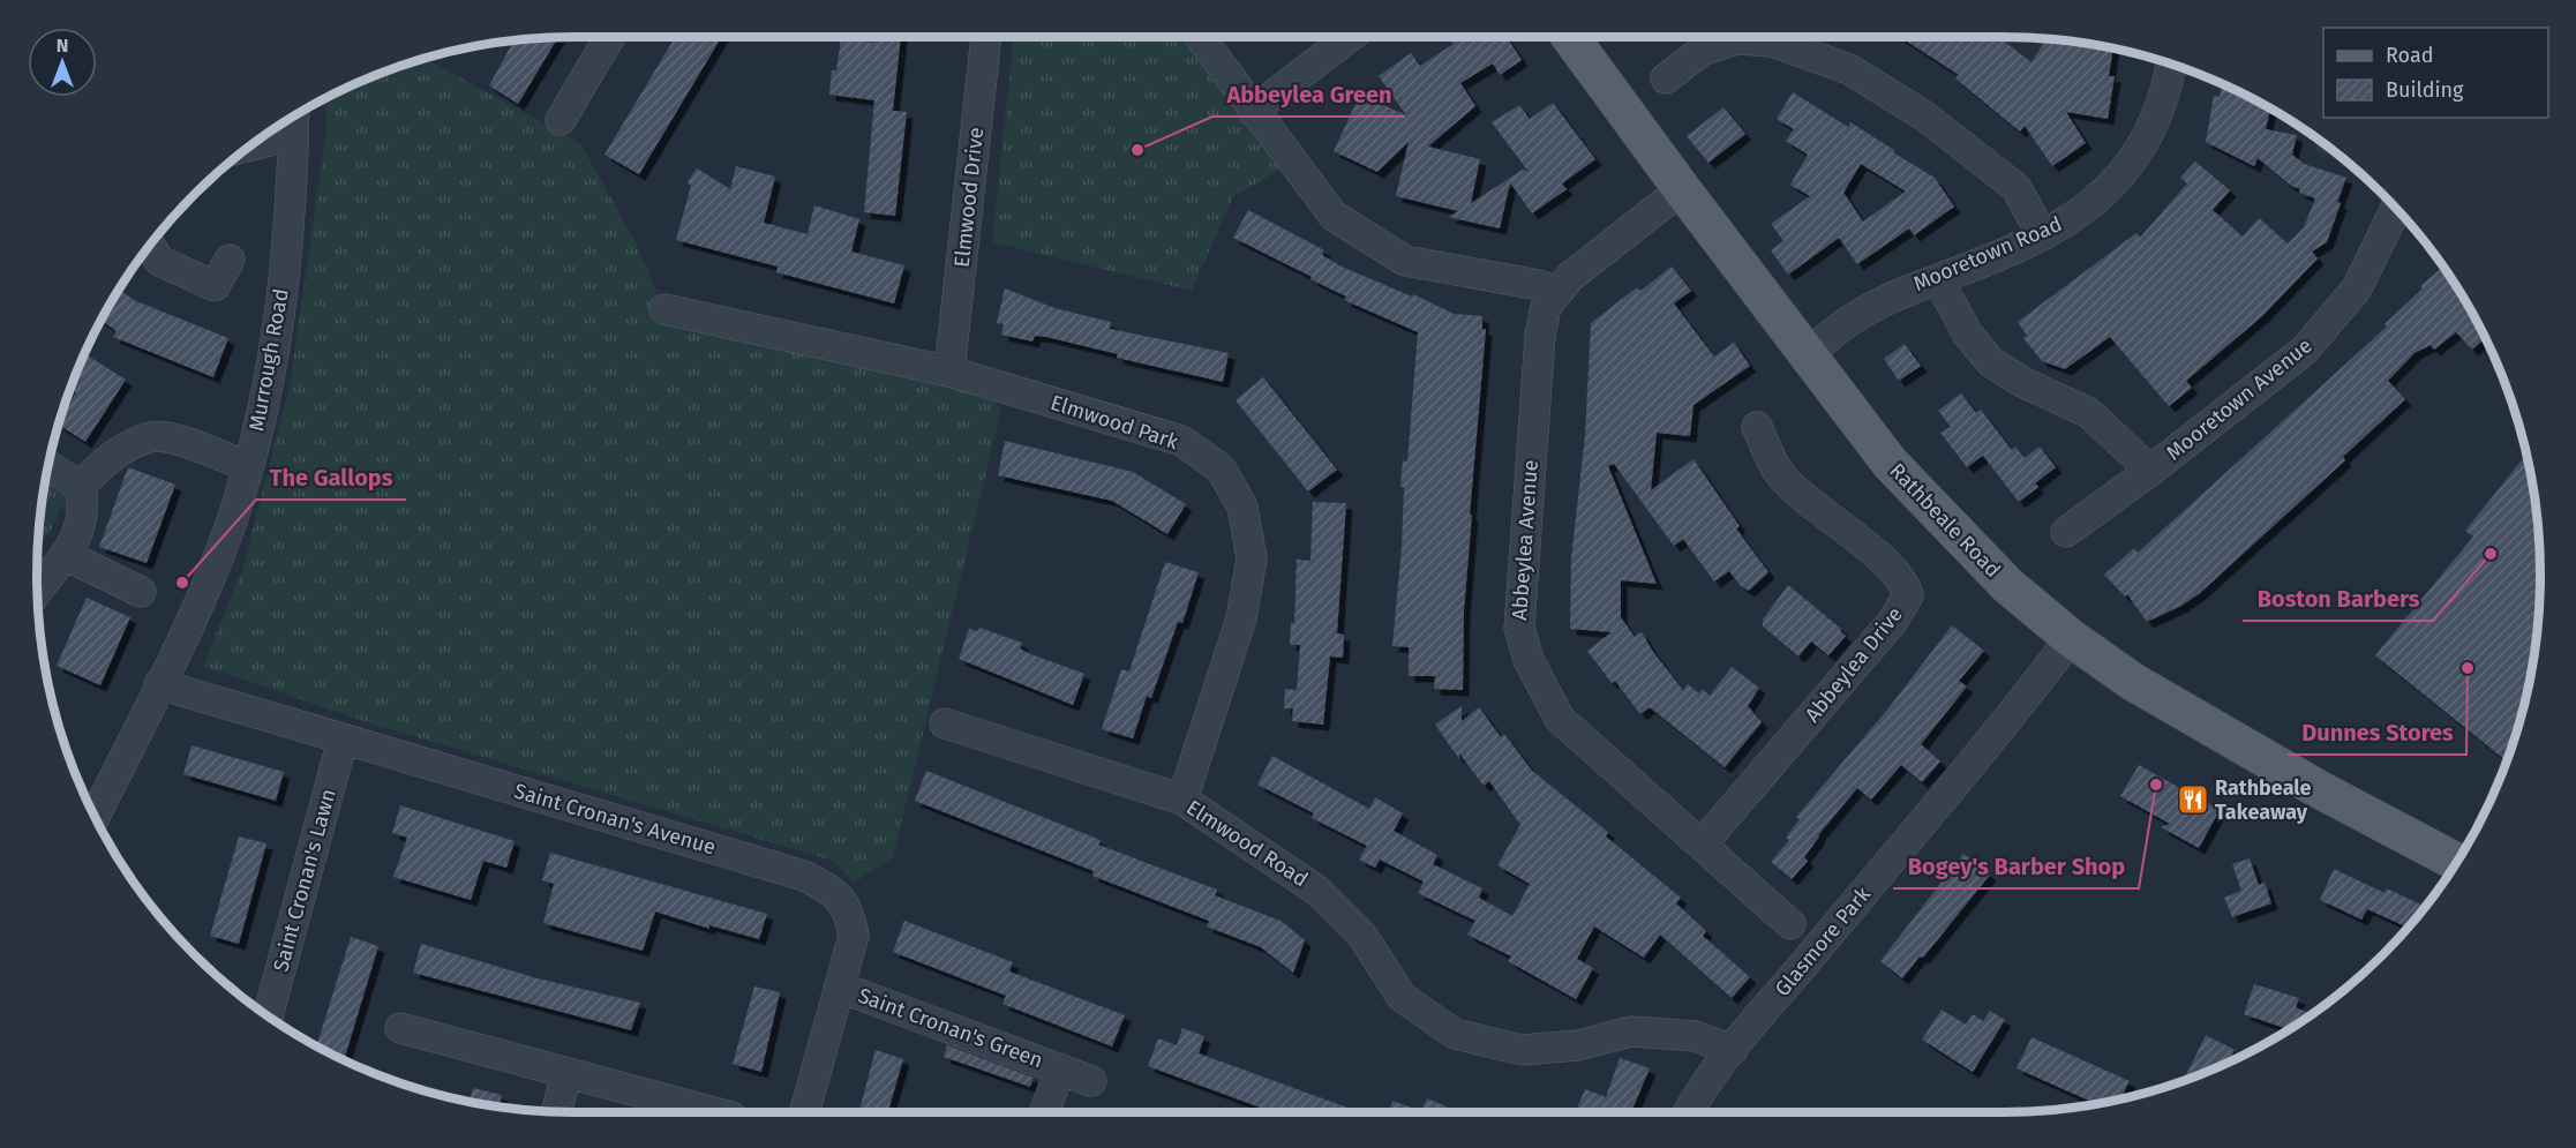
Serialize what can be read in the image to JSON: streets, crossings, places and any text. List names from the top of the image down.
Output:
{
  "streets": {
    "main road": ["Rathbeale Road"],
    "street": [
      "Elmwood Drive",
      "Mooretown Road",
      "Murrough Road",
      "Mooretown Avenue",
      "Elmwood Park",
      "Abbeylea Avenue",
      "Abbeylea Drive",
      "Saint Cronan's Avenue",
      "Elmwood Road",
      "Saint Cronan's Lawn",
      "Glasmore Park",
      "Saint Cronan's Green"
    ]
  },
  "crossings": [
    ["Elmwood Drive", "Elmwood Park"],
    ["Mooretown Road", "Rathbeale Road"],
    ["Murrough Road", "Saint Cronan's Avenue"],
    ["Elmwood Park", "Elmwood Road"],
    ["Rathbeale Road", "Abbeylea Avenue"],
    ["Rathbeale Road", "Glasmore Park"],
    ["Abbeylea Avenue", "Abbeylea Drive"],
    ["Saint Cronan's Avenue", "Saint Cronan's Lawn"],
    ["Saint Cronan's Avenue", "Saint Cronan's Green"],
    ["Elmwood Road", "Glasmore Park"]
  ],
  "places": {
    "other": [
      "Abbeylea Green",
      "Boston Barbers",
      "The Gallops",
      "Dunnes Stores",
      "Bogey's Barber Shop"
    ],
    "restaurant": ["Rathbeale Takeaway"]
  },
  "legend": ["Road", "Building"],
  "north": "top"
}
